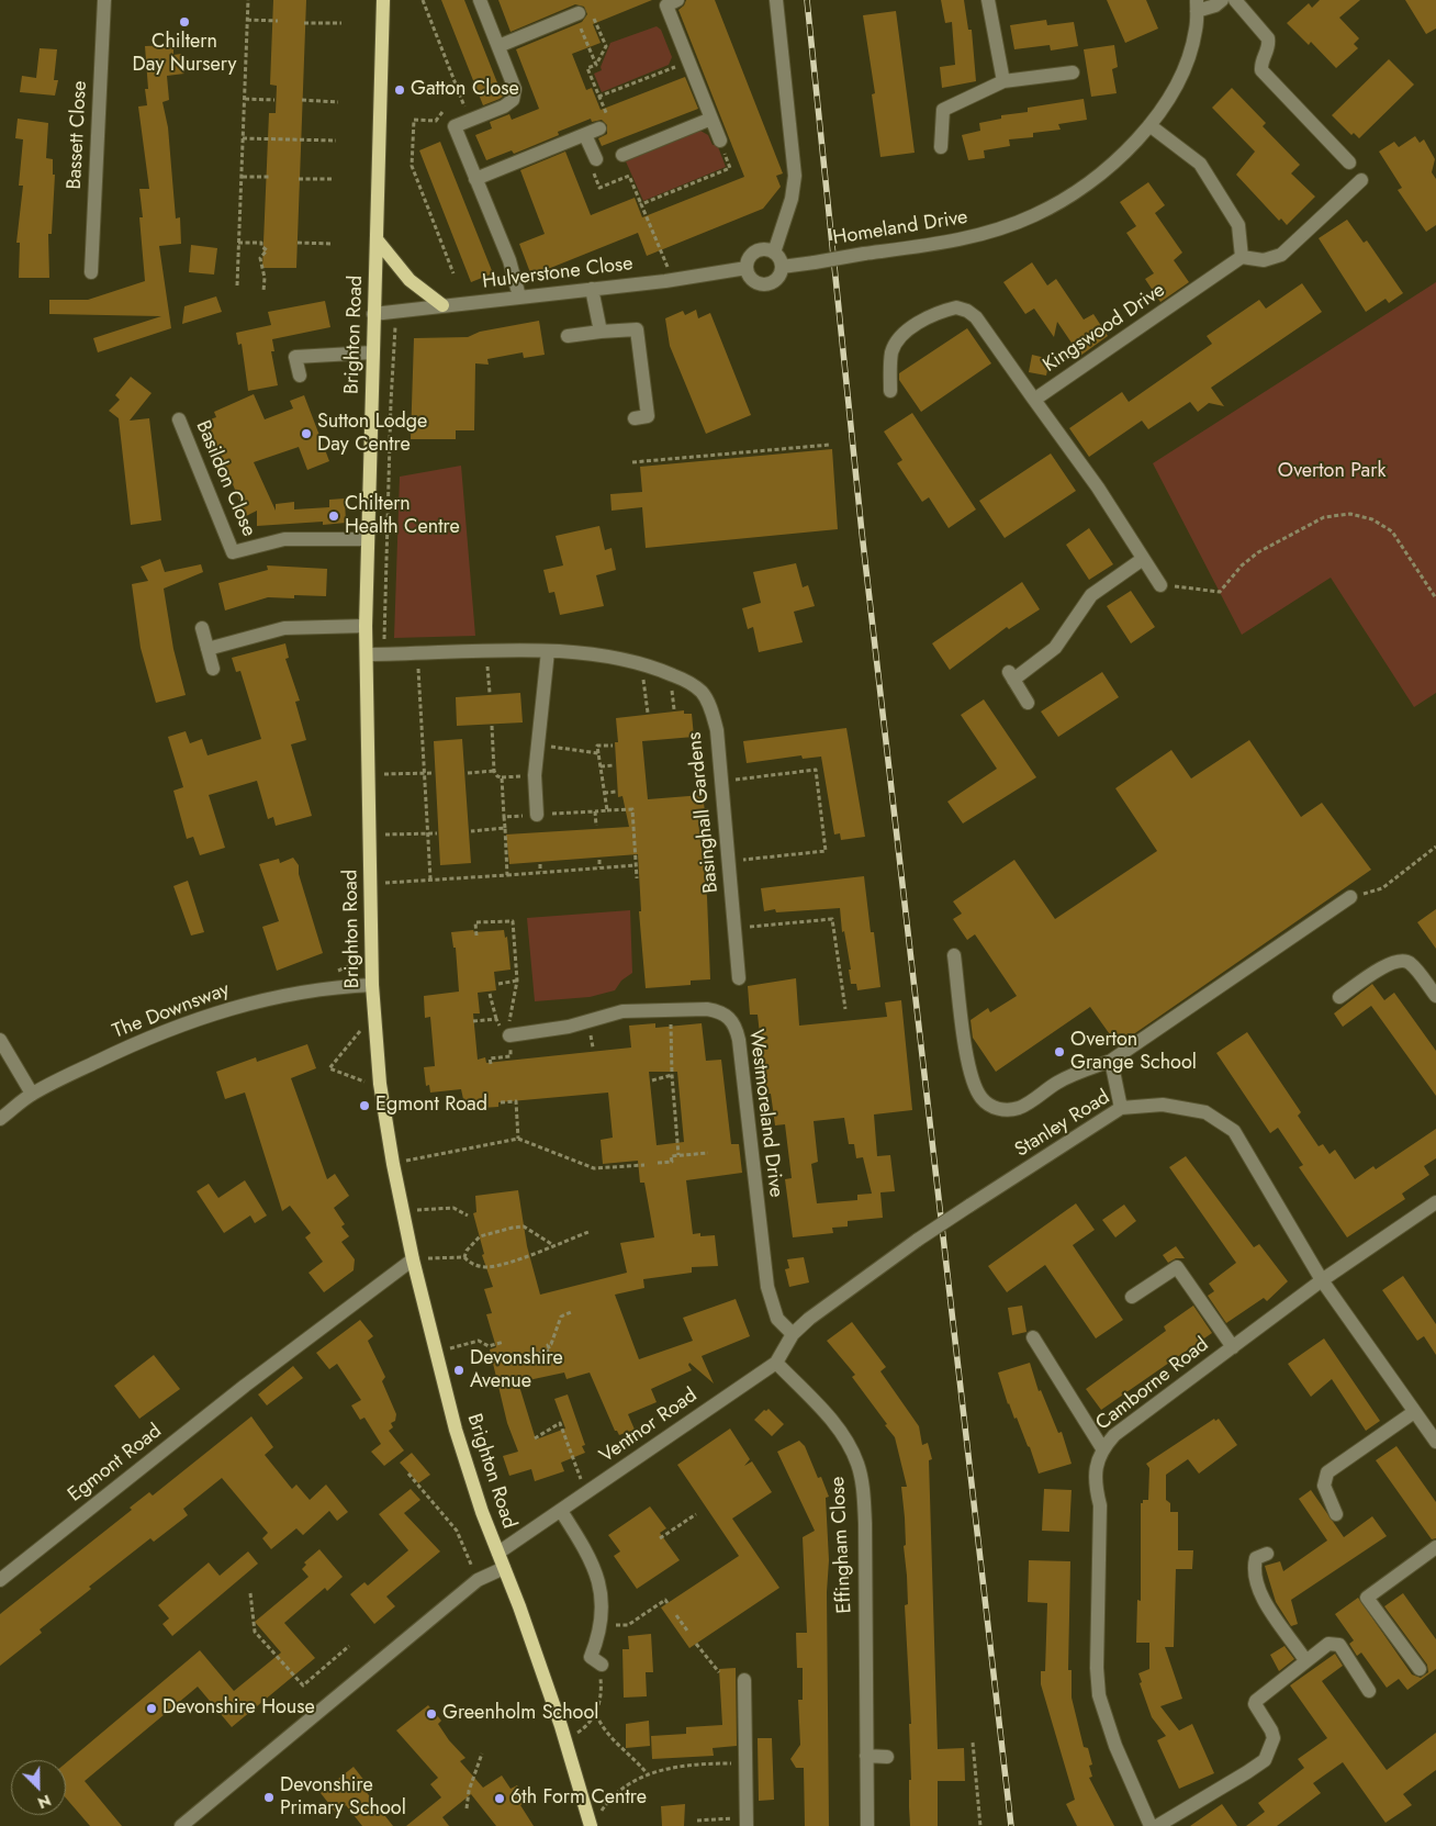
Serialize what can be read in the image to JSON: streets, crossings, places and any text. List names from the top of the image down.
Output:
{
  "streets": {
    "main road": ["Brighton Road"],
    "street": [
      "Bassett Close",
      "Homeland Drive",
      "Hulverstone Close",
      "Kingswood Drive",
      "Basildon Close",
      "Basinghall Gardens",
      "The Downsway",
      "Westmoreland Drive",
      "Stanley Road",
      "Camborne Road",
      "Ventnor Road",
      "Egmont Road",
      "Effingham Close"
    ]
  },
  "crossings": [
    ["Homeland Drive", "Hulverstone Close"],
    ["Hulverstone Close", "Brighton Road"],
    ["Brighton Road", "Basildon Close"],
    ["Brighton Road", "Basinghall Gardens"],
    ["Brighton Road", "The Downsway"],
    ["Brighton Road", "Ventnor Road"],
    ["Brighton Road", "Egmont Road"],
    ["Westmoreland Drive", "Ventnor Road"],
    ["Stanley Road", "Camborne Road"],
    ["Stanley Road", "Ventnor Road"],
    ["Ventnor Road", "Effingham Close"]
  ],
  "parks": ["Overton Park"],
  "places": [
    "Chiltern Day Nursery",
    "Gatton Close",
    "Sutton Lodge Day Centre",
    "Chiltern Health Centre",
    "Overton Grange School",
    "Egmont Road",
    "Devonshire Avenue",
    "Devonshire House",
    "Greenholm School",
    "Devonshire Primary School",
    "6th Form Centre"
  ],
  "north": "bottom right"
}
